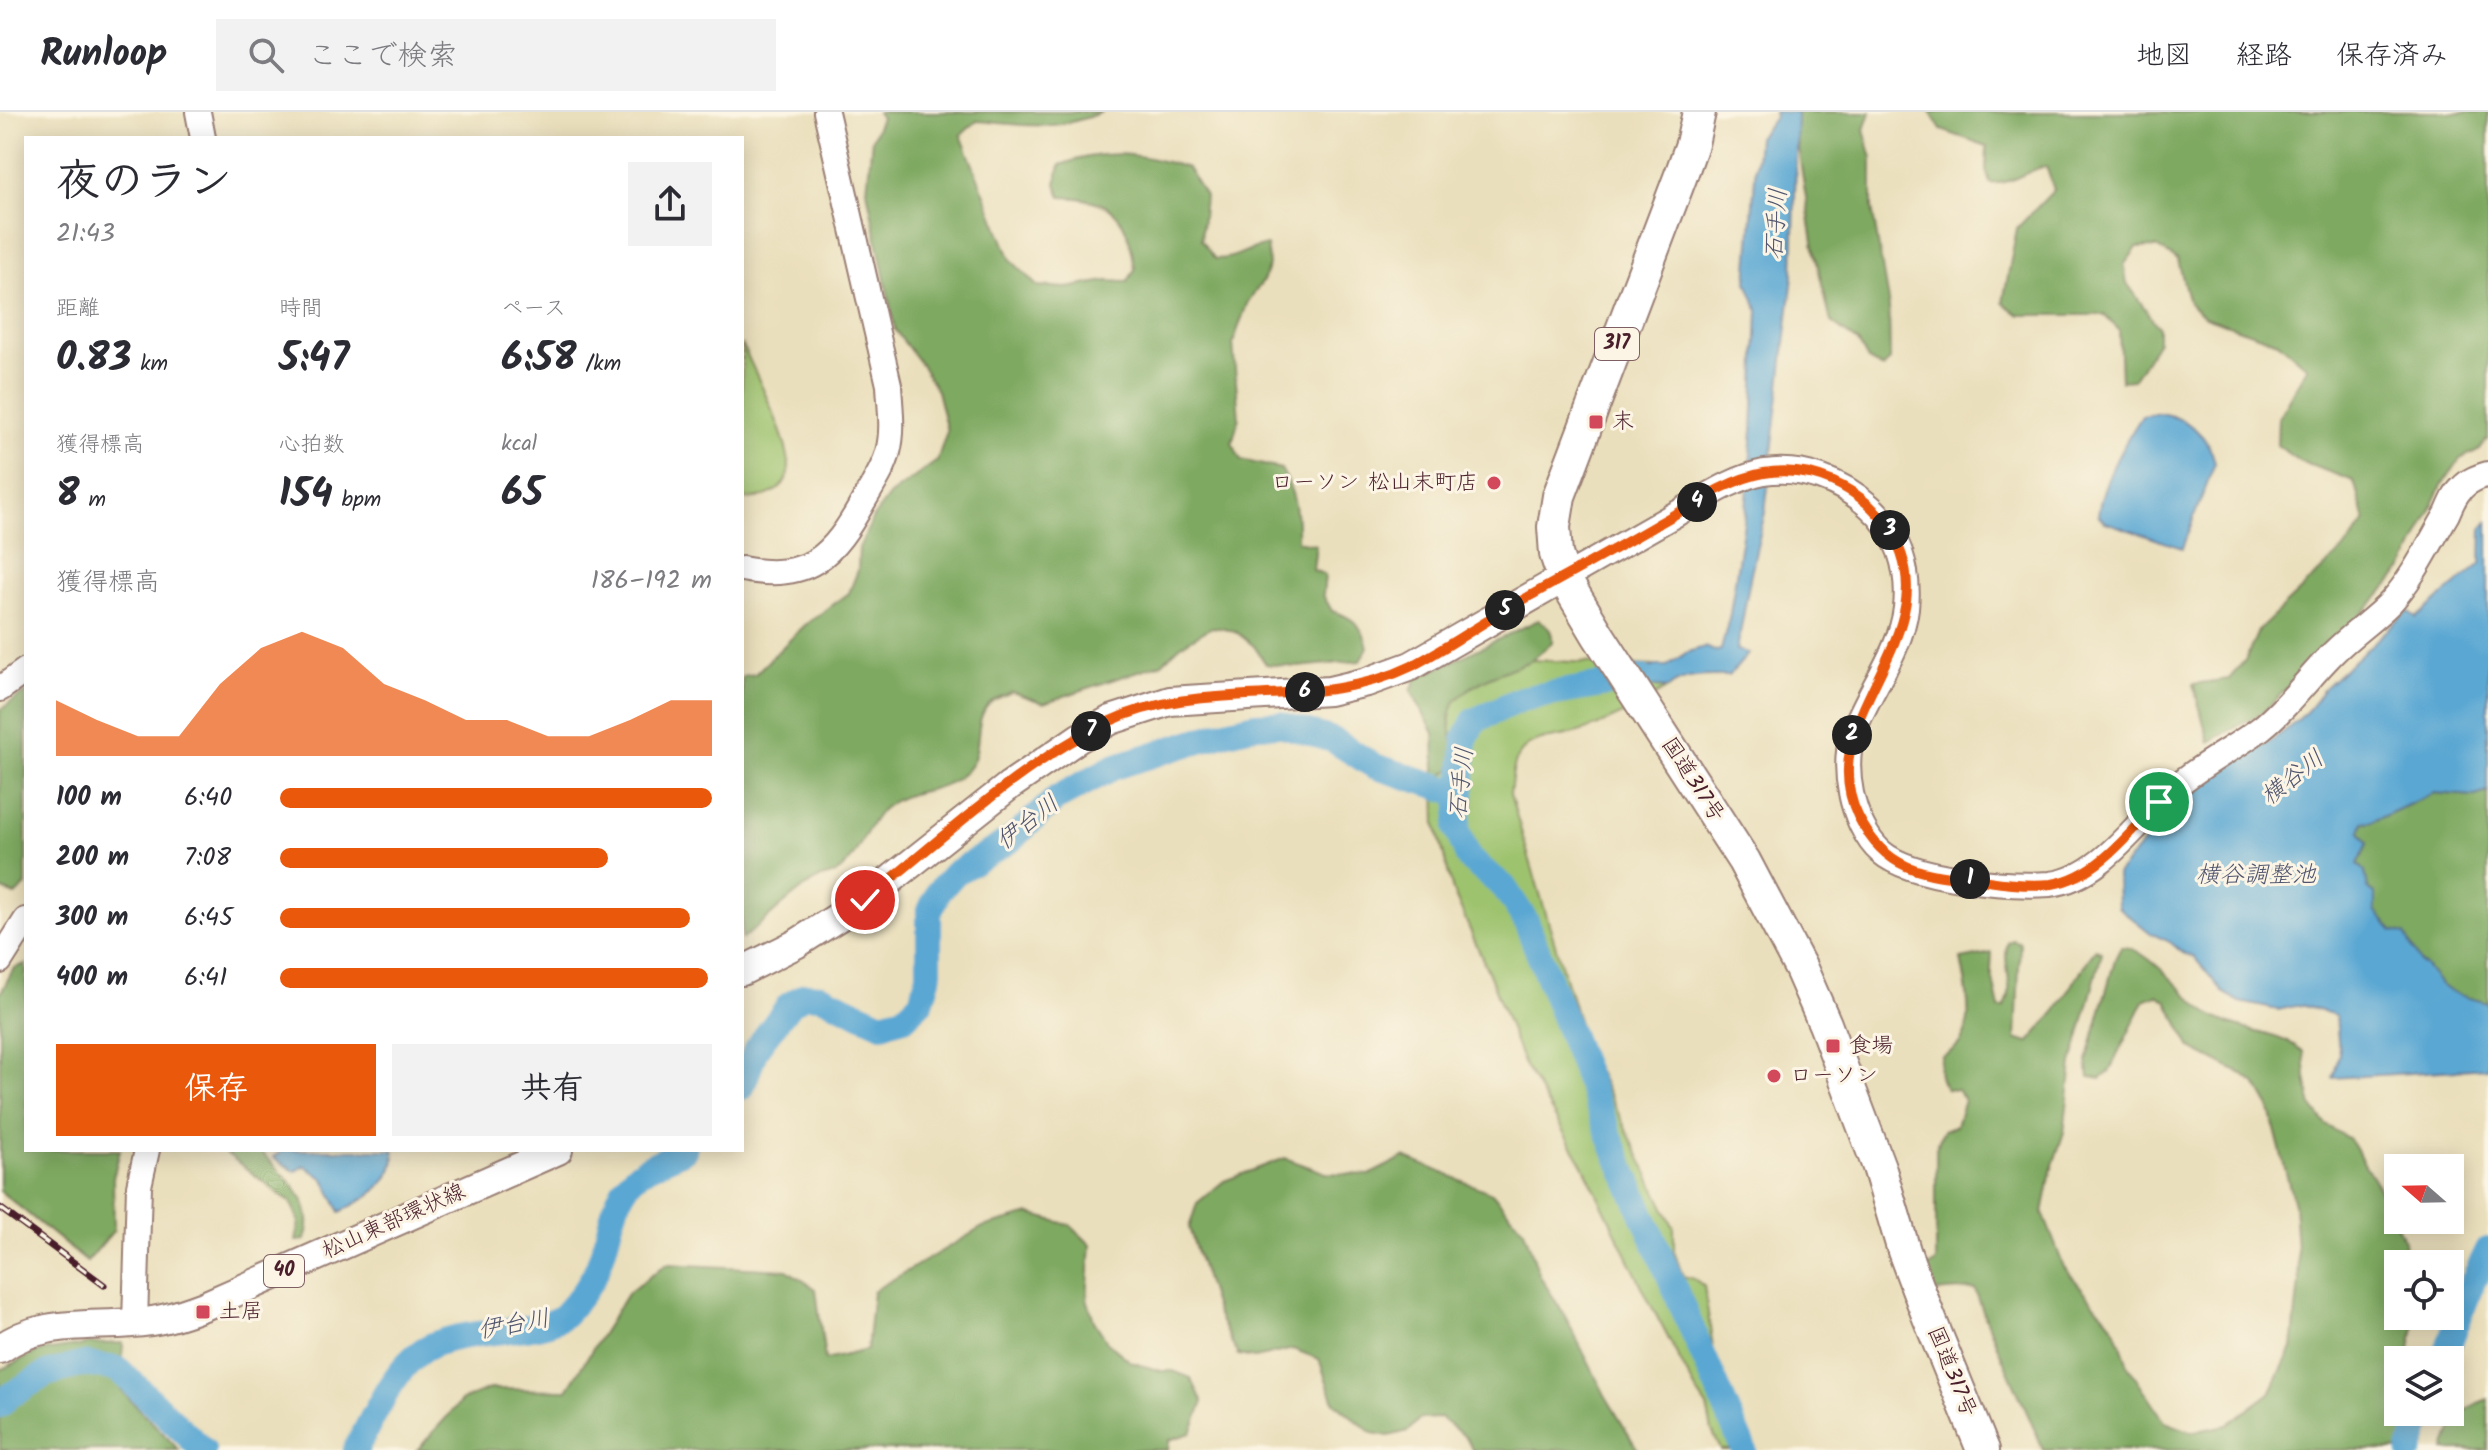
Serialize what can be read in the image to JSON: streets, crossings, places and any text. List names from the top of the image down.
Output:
{
  "streets": {
    "highway": ["317", "国道317号"],
    "main road": ["松山東部環状線", "40"]
  },
  "water": [
    "石手川",
    "横谷川",
    "伊台川",
    "横谷調整池"
  ],
  "places": {
    "transit": ["末", "食場", "土居"],
    "other": ["ローソン 松山末町店", "ローソン"]
  },
  "north": "left",
  "page": {
    "header": "Runloop",
    "search": "ここで検索",
    "nav": ["地図", "経路", "保存済み"],
    "heading": ["夜のラン", "21:43"],
    "stats": [
      ["距離", "0.83 km"],
      ["時間", "5:47"],
      ["ペース", "6:58 /km"],
      ["獲得標高", "8 m"],
      ["心拍数", "154 bpm"],
      ["kcal", "65"]
    ],
    "pins": [
      "4",
      "3",
      "5",
      "6",
      "7",
      "2",
      "1"
    ],
    "chart": ["獲得標高", "186–192 m"],
    "list": [
      {
        "name": "100 m",
        "note": "6:40"
      },
      {
        "name": "200 m",
        "note": "7:08"
      },
      {
        "name": "300 m",
        "note": "6:45"
      },
      {
        "name": "400 m",
        "note": "6:41"
      }
    ],
    "buttons": ["保存", "共有"]
  }
}
